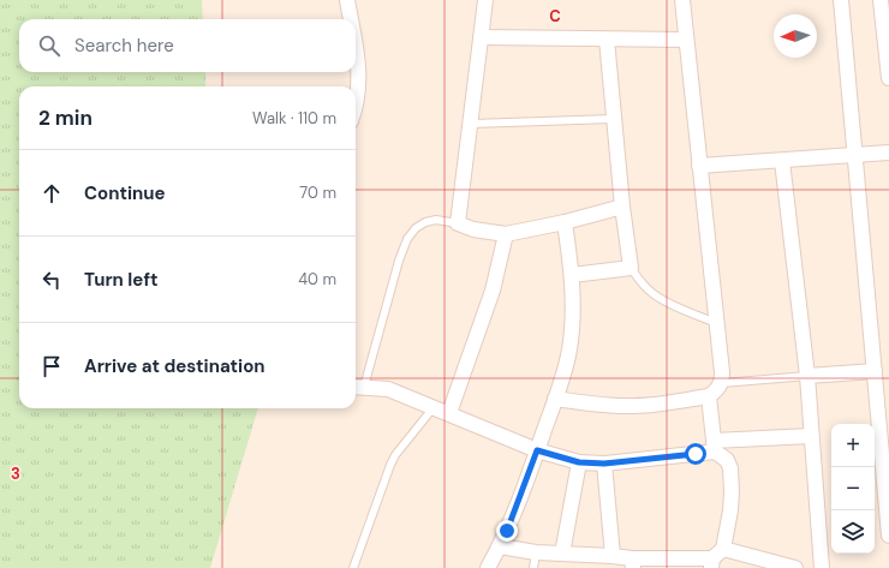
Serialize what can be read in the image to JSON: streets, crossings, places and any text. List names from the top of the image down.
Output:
{
  "north": "left",
  "page": {
    "search": "Search here",
    "heading": ["2 min", "Walk · 110 m"],
    "list": [
      ["Continue", "70 m"],
      ["Turn left", "40 m"],
      "Arrive at destination"
    ],
    "map_buttons": ["+", "−"]
  },
  "grid": {
    "columns": ["C"],
    "rows": ["3"]
  }
}
